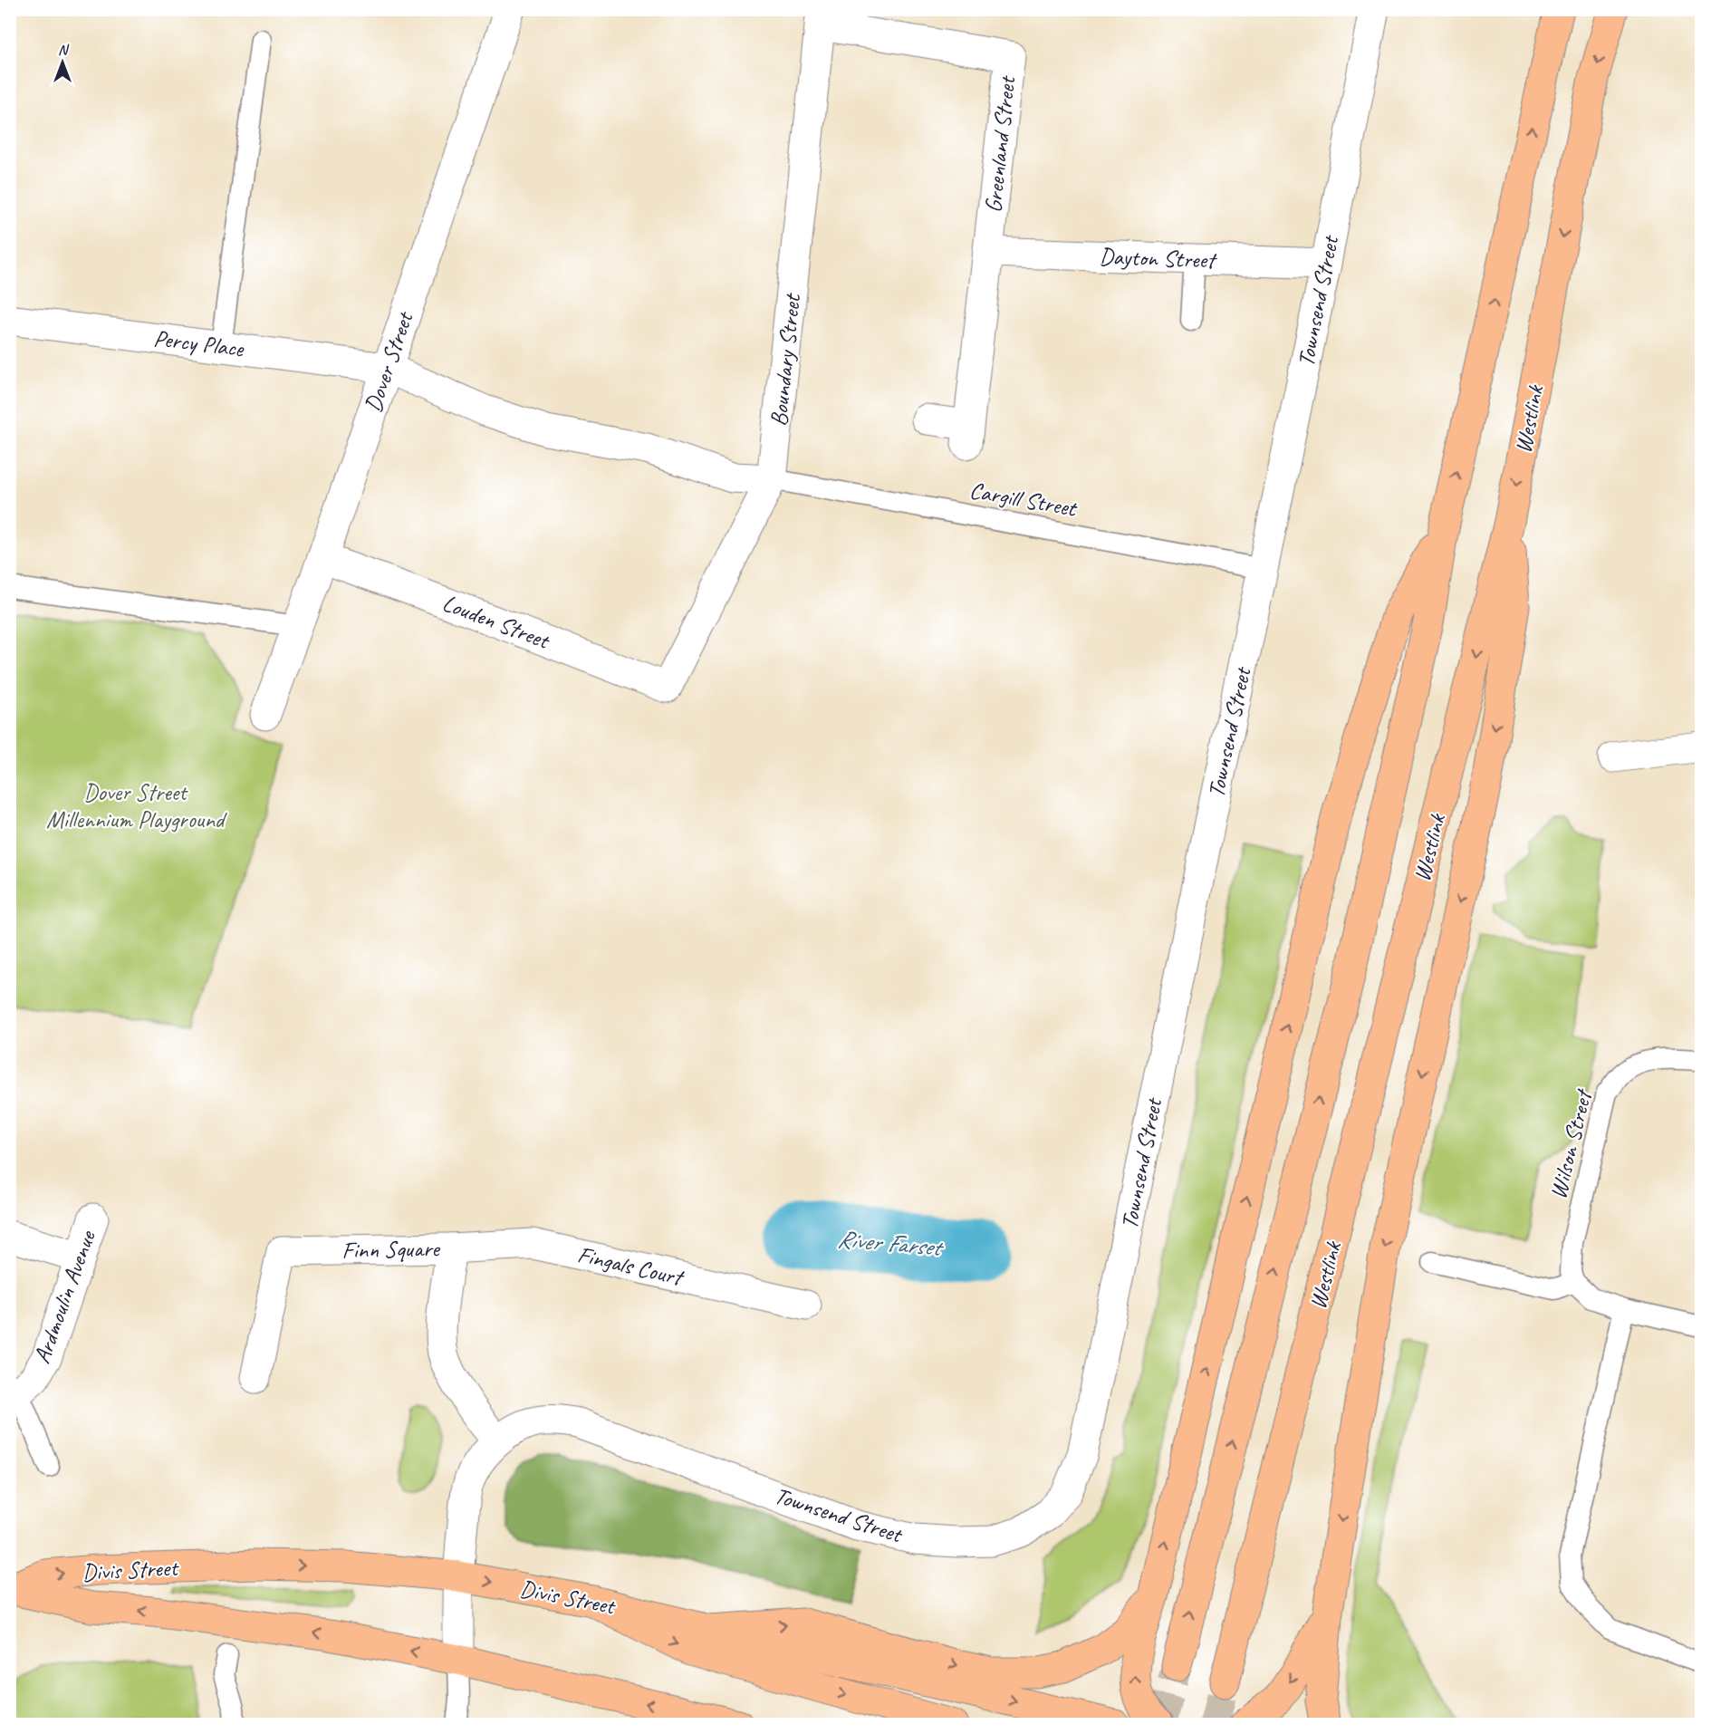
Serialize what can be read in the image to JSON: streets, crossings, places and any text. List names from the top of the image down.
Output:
{
  "streets": {
    "main road": ["Westlink", "Divis Street"],
    "street": [
      "Greenland Street",
      "Dayton Street",
      "Townsend Street",
      "Percy Place",
      "Boundary Street",
      "Dover Street",
      "Louden Street",
      "Finn Square",
      "Fingals Court",
      "Ardmoulin Avenue"
    ],
    "lane": ["Cargill Street", "Wilson Street"]
  },
  "crossings": [
    ["Greenland Street", "Dayton Street"],
    ["Greenland Street", "Boundary Street"],
    ["Dayton Street", "Townsend Street"],
    ["Townsend Street", "Cargill Street"],
    ["Townsend Street", "Finn Square"],
    ["Townsend Street", "Divis Street"],
    ["Percy Place", "Boundary Street"],
    ["Percy Place", "Dover Street"],
    ["Percy Place", "Cargill Street"],
    ["Boundary Street", "Cargill Street"],
    ["Boundary Street", "Louden Street"],
    ["Dover Street", "Louden Street"],
    ["Finn Square", "Fingals Court"]
  ],
  "water": ["River Farset"],
  "parks": ["Dover Street Millennium Playground"],
  "north": "top"
}
